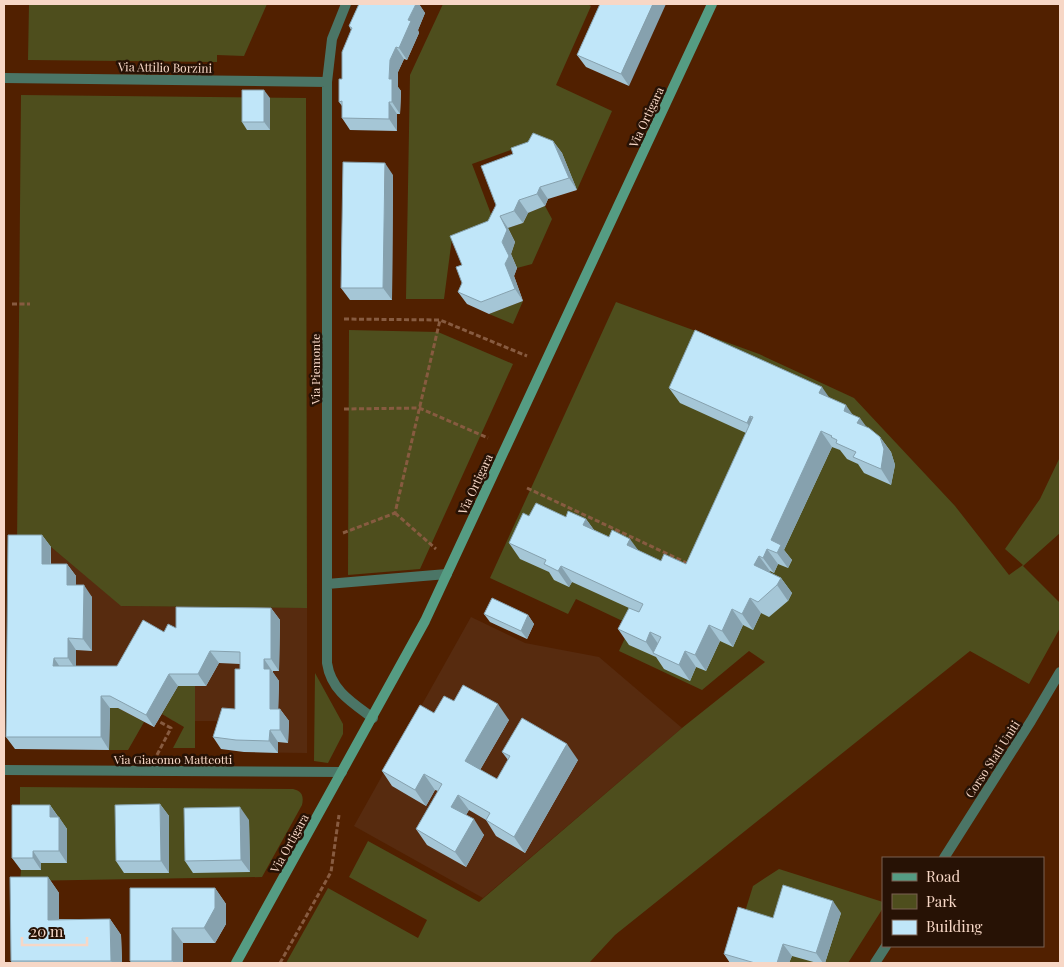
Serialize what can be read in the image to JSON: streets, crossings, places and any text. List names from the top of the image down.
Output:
{
  "streets": {
    "street": [
      "Via Attilio Borzini",
      "Via Ortigara",
      "Via Piemonte",
      "Via Giacomo Matteotti",
      "Corso Stati Uniti"
    ]
  },
  "crossings": [
    ["Via Attilio Borzini", "Via Piemonte"],
    ["Via Ortigara", "Via Piemonte"],
    ["Via Ortigara", "Via Giacomo Matteotti"]
  ],
  "legend": ["Road", "Park", "Building"],
  "scale_bar": "20 m"
}
